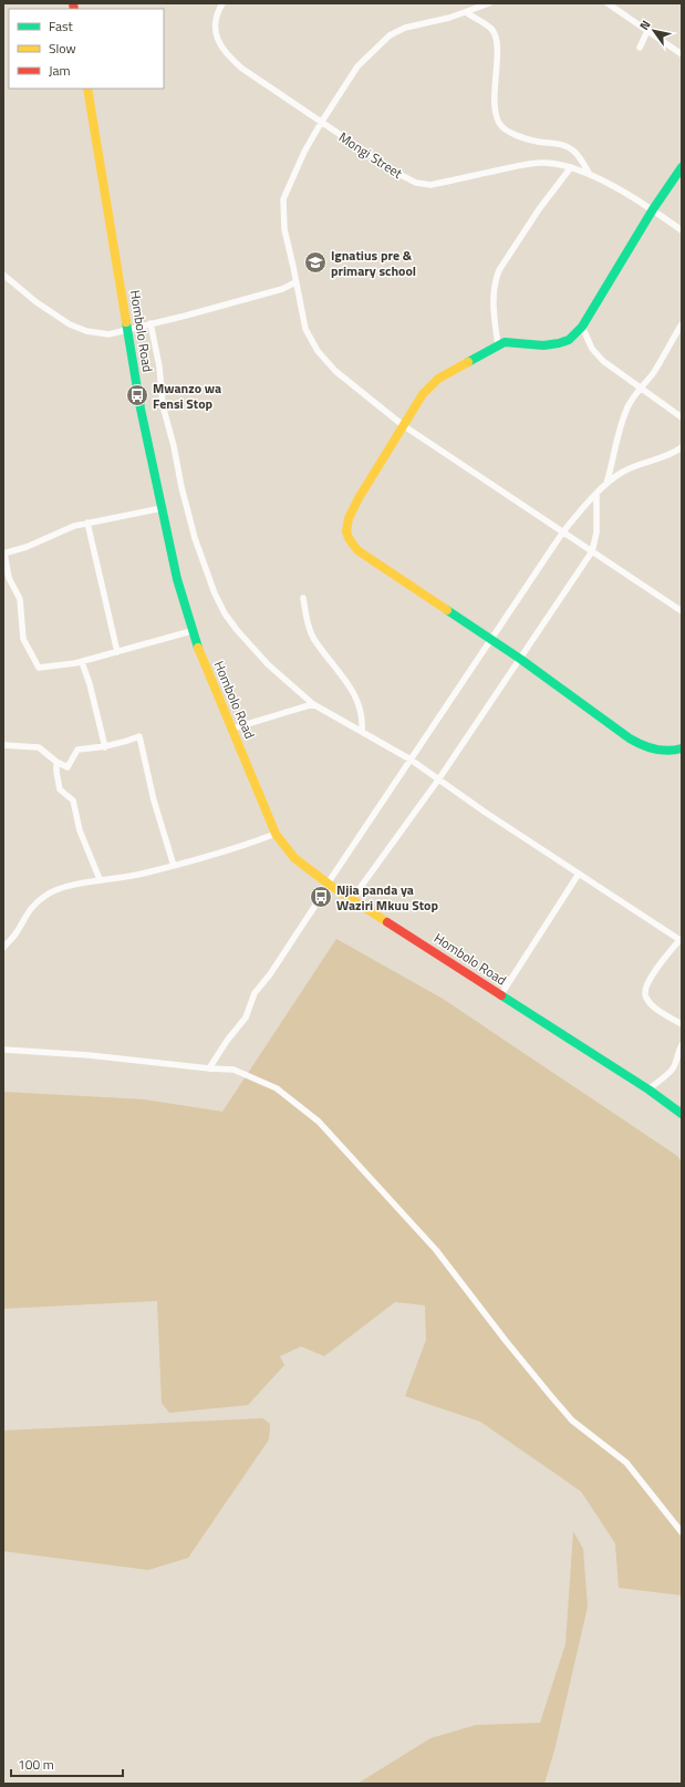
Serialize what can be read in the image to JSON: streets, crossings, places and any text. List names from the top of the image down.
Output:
{
  "streets": {
    "street": ["Mongi Street", "Hombolo Road"]
  },
  "places": {
    "school or university": ["Ignatius pre & primary school"],
    "bus stop": ["Mwanzo wa Fensi Stop", "Njia panda ya Waziri Mkuu Stop"]
  },
  "legend": ["Fast", "Slow", "Jam"],
  "scale_bar": "100 m",
  "north": "top left"
}
